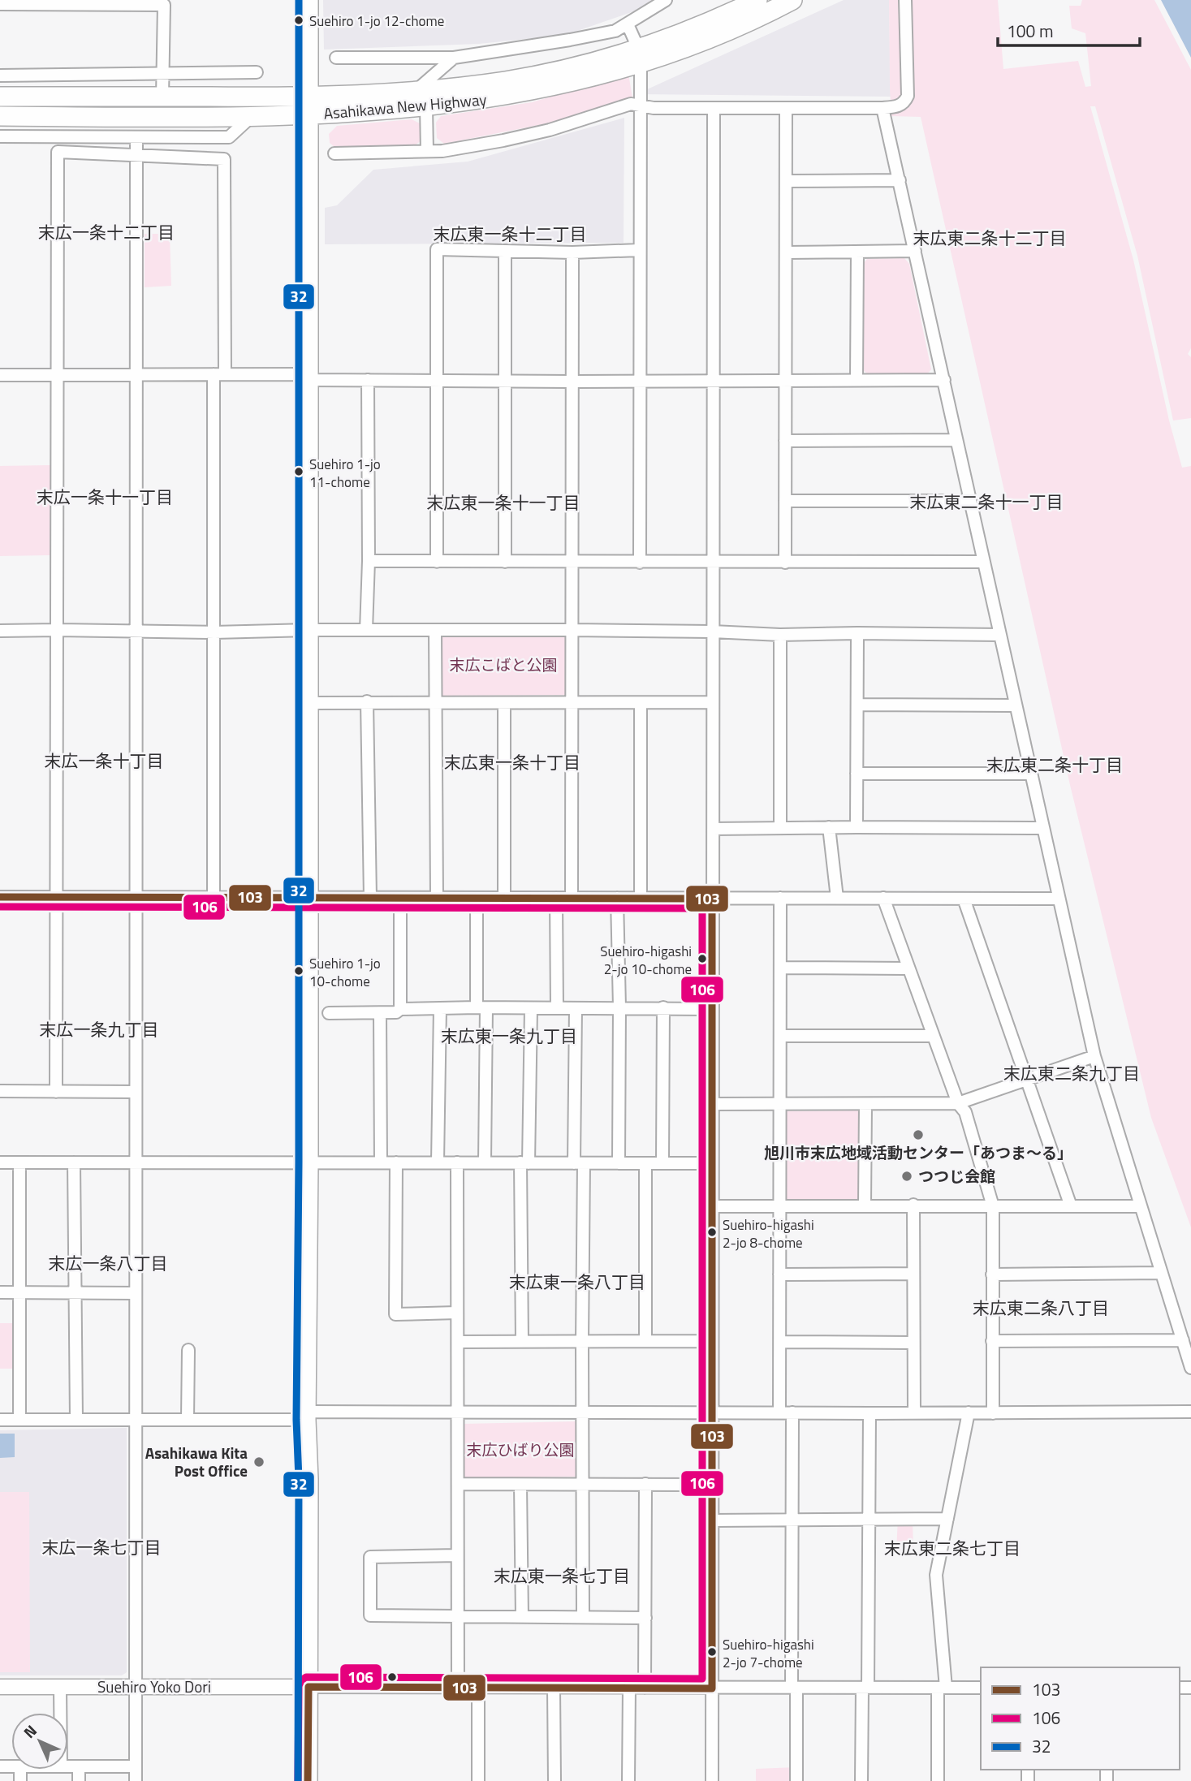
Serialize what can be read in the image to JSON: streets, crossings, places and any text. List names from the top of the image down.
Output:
{
  "streets": {
    "highway": ["Asahikawa New Highway"],
    "street": ["Suehiro Yoko Dori"]
  },
  "districts": [
    "末広一条十二丁目",
    "末広東一条十二丁目",
    "末広東二条十二丁目",
    "末広一条十一丁目",
    "末広東二条十一丁目",
    "末広東一条十一丁目",
    "末広一条十丁目",
    "末広東一条十丁目",
    "末広東二条十丁目",
    "末広一条九丁目",
    "末広東一条九丁目",
    "末広東二条九丁目",
    "末広一条八丁目",
    "末広東一条八丁目",
    "末広東二条八丁目",
    "末広一条七丁目",
    "末広東二条七丁目",
    "末広東一条七丁目"
  ],
  "parks": ["末広こばと公園", "末広ひばり公園"],
  "places": [
    "Suehiro 1-jo 12-chome",
    "Suehiro 1-jo 11-chome",
    "Suehiro-higashi 2-jo 10-chome",
    "Suehiro 1-jo 10-chome",
    "旭川市末広地域活動センター「あつま〜る」",
    "つつじ会館",
    "Suehiro-higashi 2-jo 8-chome",
    "Asahikawa Kita Post Office",
    "Suehiro-higashi 2-jo 7-chome"
  ],
  "lines": ["transit line 32", "transit line 103", "transit line 106"],
  "legend": ["103", "106", "32"],
  "scale_bar": "100 m",
  "north": "top left"
}
